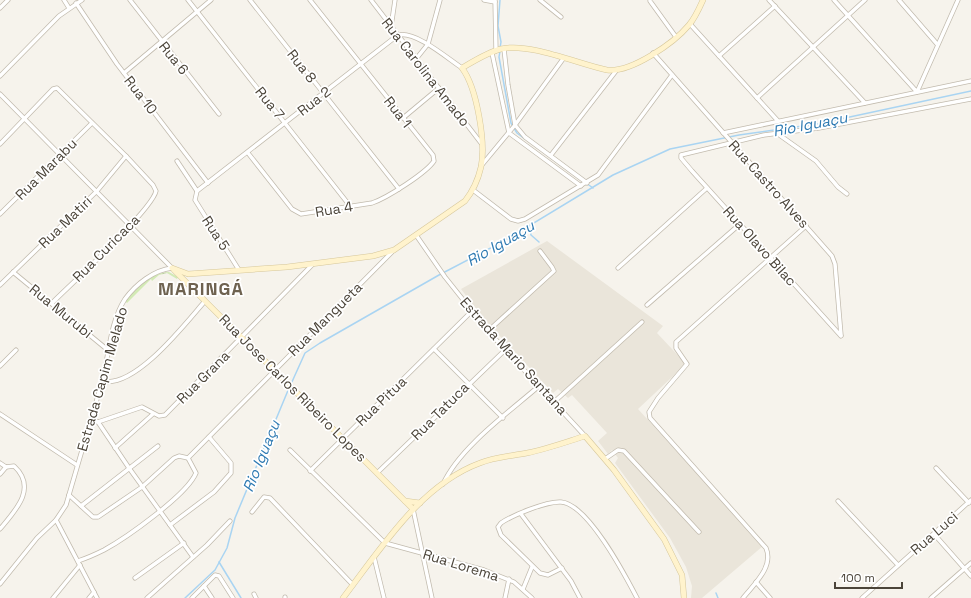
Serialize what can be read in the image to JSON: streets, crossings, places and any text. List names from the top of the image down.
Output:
{
  "streets": {
    "street": [
      "Rua 6",
      "Rua 8",
      "Rua Carolina Amado",
      "Rua 10",
      "Rua 2",
      "Rua 7",
      "Rua 1",
      "Rua Marabu",
      "Rua Castro Alves",
      "Rua 4",
      "Rua Matiri",
      "Rua 5",
      "Rua Olavo Bilac",
      "Rua Curicaca",
      "Rua Murubi",
      "Rua Mangueta",
      "Estrada Mario Santana",
      "Rua Grana",
      "Estrada Capim Melado",
      "Rua Jose Carlos Ribeiro Lopes",
      "Rua Pitua",
      "Rua Tatuca",
      "Rua Luci",
      "Rua Lorema"
    ]
  },
  "crossings": [
    ["Rua 8", "Rua 2"],
    ["Rua 8", "Rua 4"],
    ["Rua Carolina Amado", "Rua 2"],
    ["Rua 10", "Rua 2"],
    ["Rua 2", "Rua 7"],
    ["Rua 2", "Rua 1"],
    ["Rua 2", "Rua 4"],
    ["Rua 2", "Rua 5"],
    ["Rua 7", "Rua 4"],
    ["Rua 1", "Rua 4"],
    ["Rua Castro Alves", "Rua Olavo Bilac"],
    ["Rua Matiri", "Rua Curicaca"],
    ["Rua Matiri", "Rua Murubi"],
    ["Rua Curicaca", "Rua Murubi"],
    ["Rua Murubi", "Estrada Capim Melado"],
    ["Rua Mangueta", "Rua Jose Carlos Ribeiro Lopes"],
    ["Estrada Mario Santana", "Rua Pitua"],
    ["Estrada Mario Santana", "Rua Tatuca"],
    ["Rua Grana", "Rua Jose Carlos Ribeiro Lopes"],
    ["Estrada Capim Melado", "Rua Jose Carlos Ribeiro Lopes"],
    ["Rua Jose Carlos Ribeiro Lopes", "Rua Pitua"],
    ["Rua Jose Carlos Ribeiro Lopes", "Rua Tatuca"]
  ],
  "districts": ["MARINGÁ"],
  "water": ["Rio Iguaçu"],
  "scale_bar": "100 m"
}
